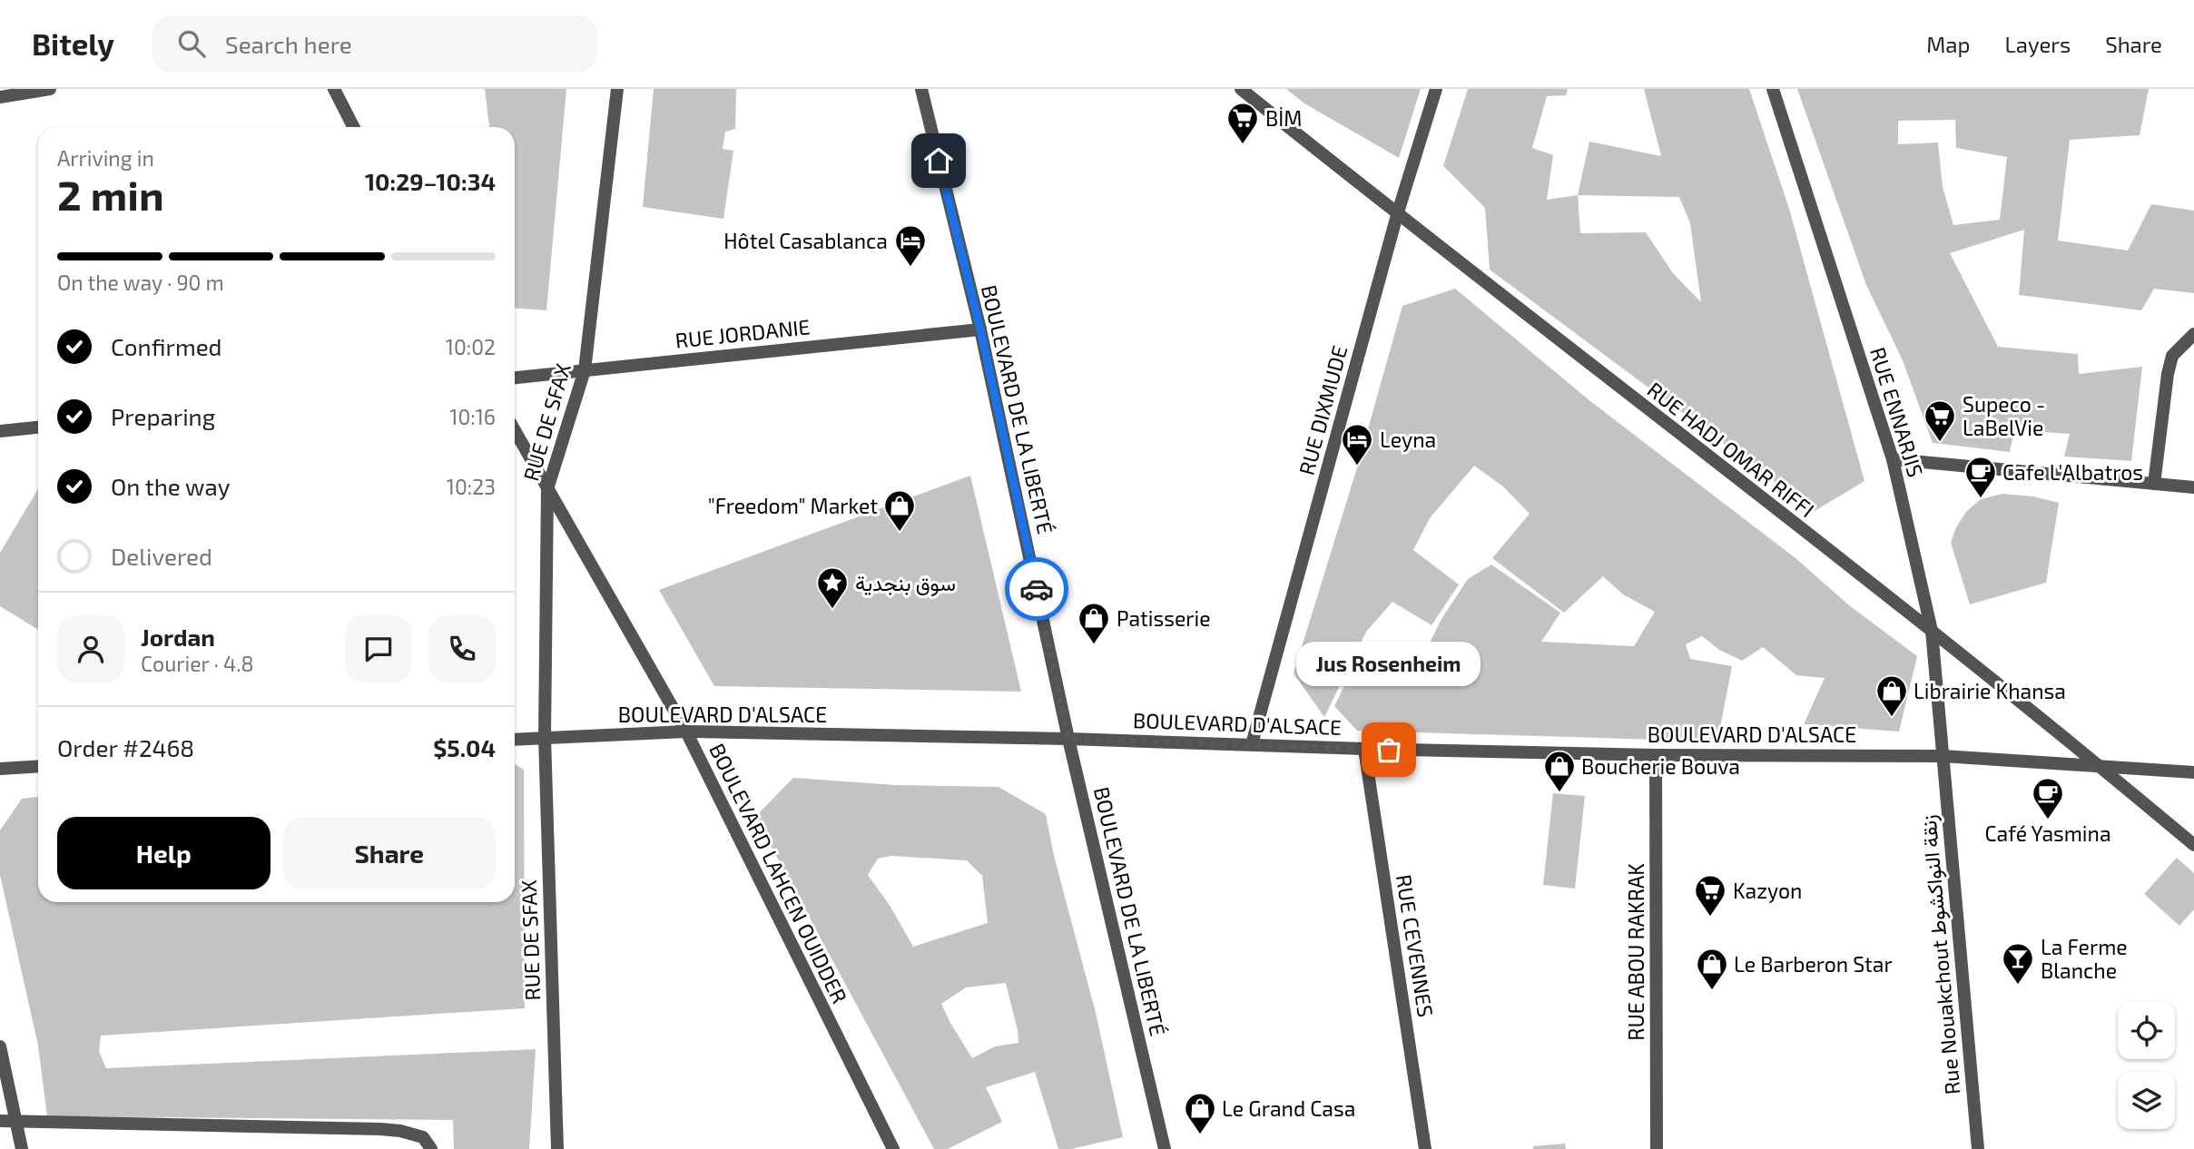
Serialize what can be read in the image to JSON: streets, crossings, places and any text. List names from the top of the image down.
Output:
{
  "streets": {
    "street": [
      "RUE JORDANIE",
      "BOULEVARD DE LA LIBERTÉ",
      "RUE DIXMUDE",
      "RUE ENNARJIS",
      "RUE DE SFAX",
      "RUE HADJ OMAR RIFFI",
      "BOULEVARD D'ALSACE",
      "BOULEVARD LAHCEN OUIDDER",
      "RUE CEVENNES",
      "RUE ABOU RAKRAK",
      "Rue Nouakchout زنقة النواكشوط"
    ]
  },
  "crossings": [
    ["RUE JORDANIE", "BOULEVARD DE LA LIBERTÉ"],
    ["RUE JORDANIE", "RUE DE SFAX"],
    ["BOULEVARD DE LA LIBERTÉ", "BOULEVARD D'ALSACE"],
    ["RUE DIXMUDE", "RUE HADJ OMAR RIFFI"],
    ["RUE DIXMUDE", "BOULEVARD D'ALSACE"],
    ["RUE ENNARJIS", "RUE HADJ OMAR RIFFI"],
    ["RUE ENNARJIS", "BOULEVARD D'ALSACE"],
    ["RUE ENNARJIS", "Rue Nouakchout زنقة النواكشوط"],
    ["RUE DE SFAX", "BOULEVARD D'ALSACE"],
    ["RUE DE SFAX", "BOULEVARD LAHCEN OUIDDER"],
    ["RUE HADJ OMAR RIFFI", "BOULEVARD D'ALSACE"],
    ["BOULEVARD D'ALSACE", "BOULEVARD LAHCEN OUIDDER"],
    ["BOULEVARD D'ALSACE", "RUE CEVENNES"],
    ["BOULEVARD D'ALSACE", "RUE ABOU RAKRAK"],
    ["BOULEVARD D'ALSACE", "Rue Nouakchout زنقة النواكشوط"]
  ],
  "places": {
    "supermarket": ["BİM", "Supeco - LaBelVie", "Kazyon"],
    "hotel": ["Hôtel Casablanca", "Leyna"],
    "cafe": ["Cafe L'Albatros", "Café Yasmina"],
    "shop": [
      "\"Freedom\" Market",
      "Patisserie",
      "Librairie Khansa",
      "Boucherie Bouva",
      "Le Barberon Star",
      "Le Grand Casa"
    ],
    "place": ["سوق بنجدية"],
    "other": ["Jus Rosenheim"],
    "bar": ["La Ferme Blanche"]
  },
  "page": {
    "header": "Bitely",
    "search": "Search here",
    "nav": ["Map", "Layers", "Share"],
    "heading": ["2 min", "Arriving in", "10:29–10:34"],
    "panel": [
      "Jordan",
      "Courier · 4.8",
      "Order #2468",
      "$5.04"
    ],
    "bar": "On the way · 90 m",
    "list": [
      ["Confirmed", "10:02"],
      ["Preparing", "10:16"],
      ["On the way", "10:23"],
      "Delivered"
    ],
    "bubble": "Jus Rosenheim",
    "buttons": ["Help", "Share"]
  }
}
